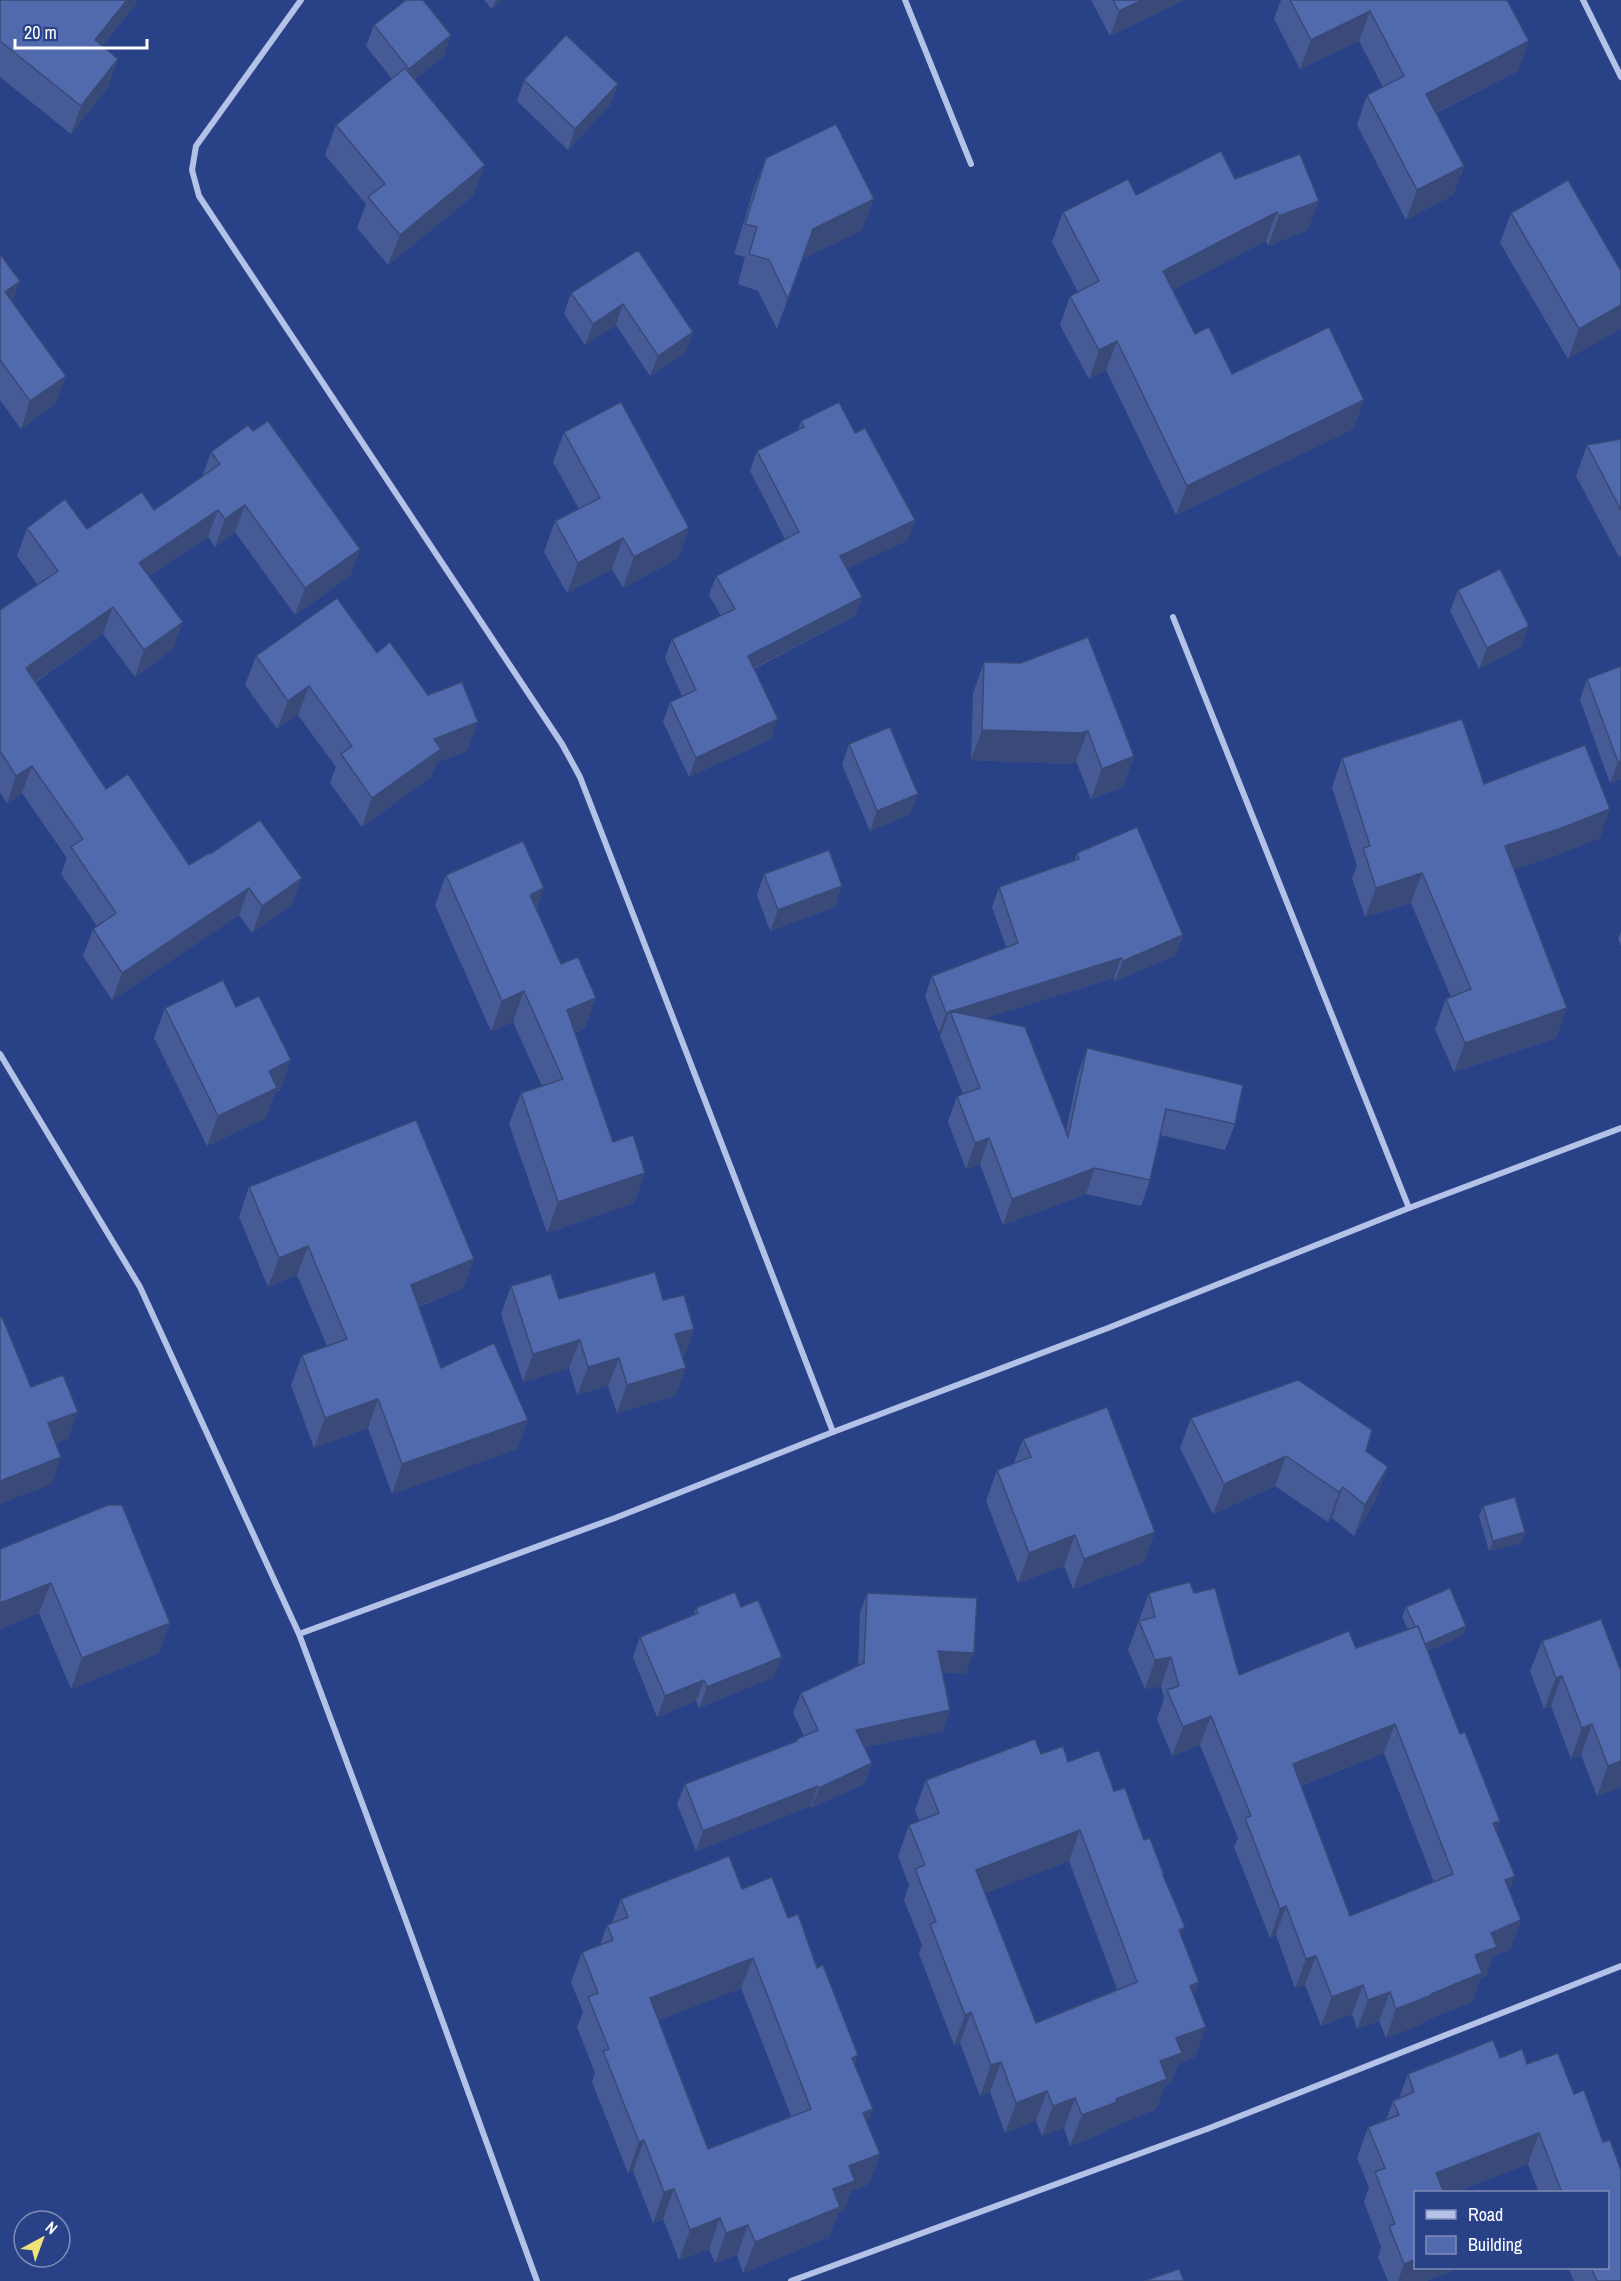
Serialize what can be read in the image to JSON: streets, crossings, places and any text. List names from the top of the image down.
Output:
{
  "legend": ["Road", "Building"],
  "scale_bar": "20 m",
  "north": "top right"
}
